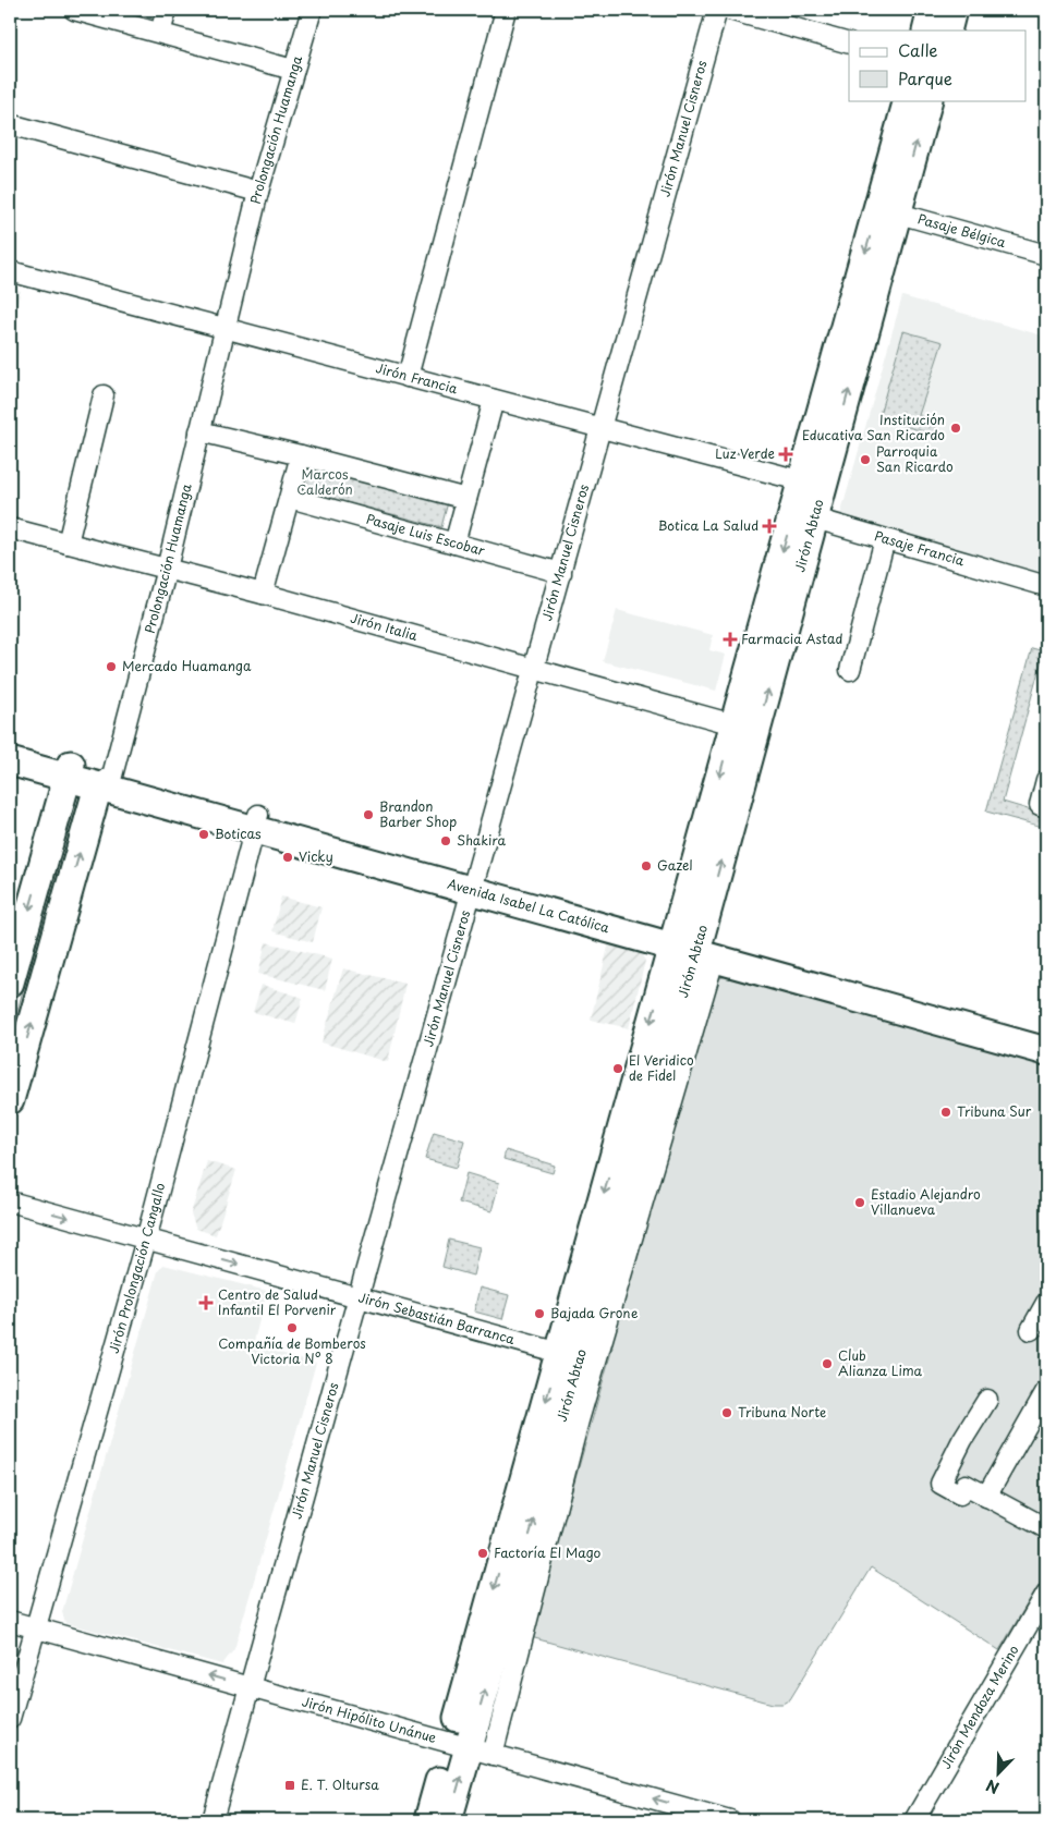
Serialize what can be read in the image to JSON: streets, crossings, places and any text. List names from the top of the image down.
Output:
{
  "streets": {
    "street": [
      "Jirón Manuel Cisneros",
      "Prolongación Huamanga",
      "Pasaje Bélgica",
      "Jirón Francia",
      "Pasaje Luis Escobar",
      "Jirón Abtao",
      "Pasaje Francia",
      "Jirón Italia",
      "Avenida Isabel La Católica",
      "Jirón Prolongación Cangallo",
      "Jirón Sebastián Barranca",
      "Jirón Mendoza Merino",
      "Jirón Hipólito Unánue"
    ]
  },
  "crossings": [
    ["Jirón Manuel Cisneros", "Jirón Francia"],
    ["Jirón Manuel Cisneros", "Pasaje Luis Escobar"],
    ["Jirón Manuel Cisneros", "Jirón Italia"],
    ["Jirón Manuel Cisneros", "Avenida Isabel La Católica"],
    ["Jirón Manuel Cisneros", "Jirón Sebastián Barranca"],
    ["Jirón Manuel Cisneros", "Jirón Hipólito Unánue"],
    ["Prolongación Huamanga", "Jirón Francia"],
    ["Prolongación Huamanga", "Jirón Italia"],
    ["Prolongación Huamanga", "Avenida Isabel La Católica"],
    ["Pasaje Bélgica", "Jirón Abtao"],
    ["Jirón Francia", "Jirón Abtao"],
    ["Jirón Abtao", "Pasaje Francia"],
    ["Jirón Abtao", "Jirón Italia"],
    ["Jirón Abtao", "Avenida Isabel La Católica"],
    ["Jirón Abtao", "Jirón Sebastián Barranca"],
    ["Jirón Abtao", "Jirón Hipólito Unánue"],
    ["Avenida Isabel La Católica", "Jirón Prolongación Cangallo"],
    ["Jirón Prolongación Cangallo", "Jirón Sebastián Barranca"],
    ["Jirón Prolongación Cangallo", "Jirón Hipólito Unánue"]
  ],
  "one_way": ["Jirón Sebastián Barranca", "Jirón Hipólito Unánue"],
  "parks": ["Marcos Calderón"],
  "places": {
    "other": [
      "Institución Educativa San Ricardo",
      "Parroquia San Ricardo",
      "Mercado Huamanga",
      "Brandon Barber Shop",
      "Boticas",
      "Shakira",
      "Vicky",
      "Gazel",
      "El Veridico de Fidel",
      "Tribuna Sur",
      "Estadio Alejandro Villanueva",
      "Bajada Grone",
      "Compañía de Bomberos Victoria Nº 8",
      "Club Alianza Lima",
      "Tribuna Norte",
      "Factoría El Mago"
    ],
    "health": [
      "Luz Verde",
      "Botica La Salud",
      "Farmacia Astad",
      "Centro de Salud Infantil El Porvenir"
    ],
    "transit": ["E. T. Oltursa"]
  },
  "legend": ["Calle", "Parque"],
  "north": "bottom left"
}
